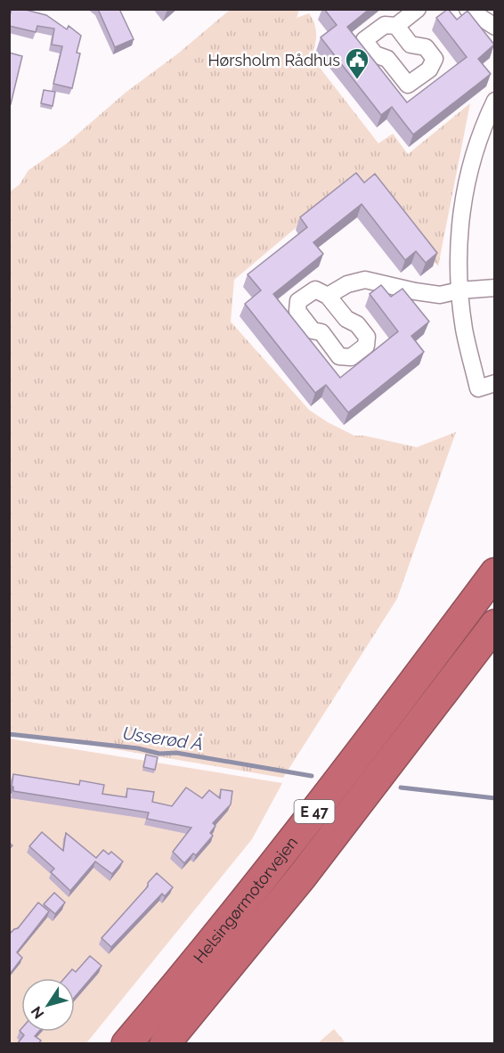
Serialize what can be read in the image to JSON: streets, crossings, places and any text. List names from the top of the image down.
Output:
{
  "streets": {
    "highway": ["E 47", "Helsingørmotorvejen"]
  },
  "water": ["Usserød Å"],
  "places": {
    "public building": ["Hørsholm Rådhus"]
  },
  "north": "bottom left"
}
